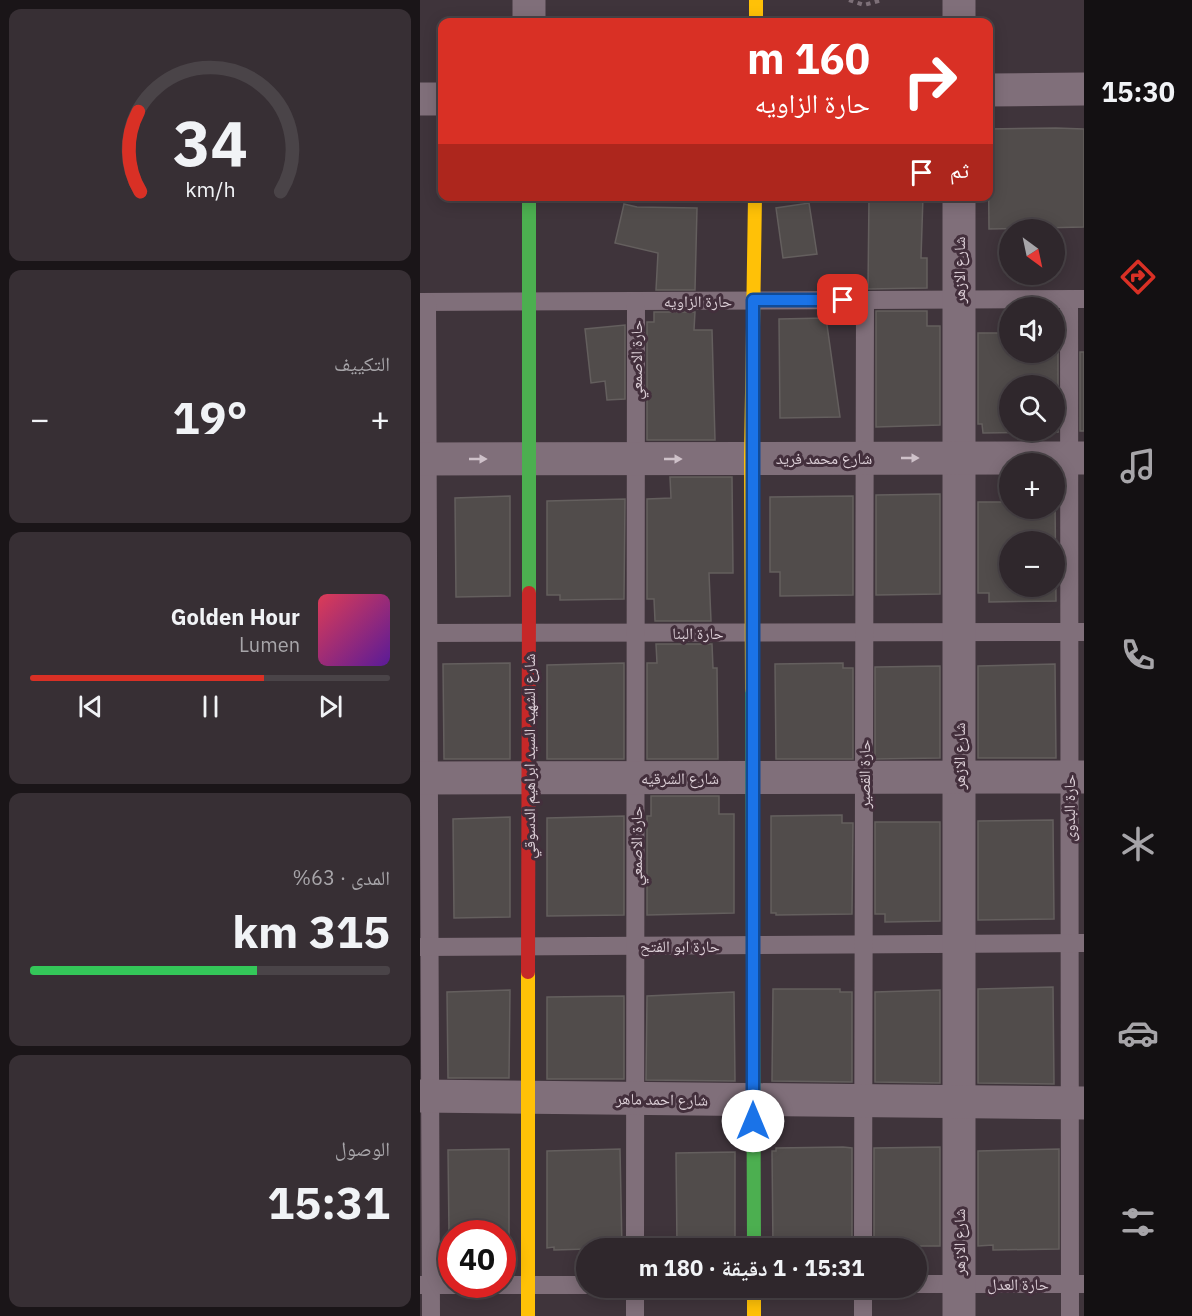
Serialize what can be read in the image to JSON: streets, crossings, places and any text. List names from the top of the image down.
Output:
{
  "streets": {
    "street": [
      "شارع الازهر",
      "شارع محمد فريد",
      "شارع الشهيد السيد ابراهيم الدسوقي",
      "شارع الشرقيه",
      "شارع احمد ماهر"
    ],
    "lane": [
      "حارة الزاويه",
      "حارة الاصمعي",
      "حارة البنا",
      "حارة القصير",
      "حارة البدوى",
      "حارة ابو الفتح",
      "حارة العدل"
    ]
  },
  "crossings": [
    ["شارع الازهر", "حارة الزاويه"],
    ["شارع الازهر", "شارع محمد فريد"],
    ["شارع الازهر", "حارة البنا"],
    ["شارع الازهر", "شارع الشرقيه"],
    ["شارع الازهر", "حارة ابو الفتح"],
    ["شارع الازهر", "شارع احمد ماهر"],
    ["شارع الازهر", "حارة العدل"],
    ["حارة الزاويه", "حارة الاصمعي"],
    ["حارة الزاويه", "شارع الشهيد السيد ابراهيم الدسوقي"],
    ["حارة الزاويه", "حارة القصير"],
    ["حارة الزاويه", "حارة البدوى"],
    ["حارة الاصمعي", "شارع محمد فريد"],
    ["حارة الاصمعي", "حارة البنا"],
    ["حارة الاصمعي", "شارع الشرقيه"],
    ["حارة الاصمعي", "حارة ابو الفتح"],
    ["حارة الاصمعي", "شارع احمد ماهر"],
    ["شارع محمد فريد", "شارع الشهيد السيد ابراهيم الدسوقي"],
    ["شارع محمد فريد", "حارة القصير"],
    ["شارع محمد فريد", "حارة البدوى"],
    ["حارة البنا", "شارع الشهيد السيد ابراهيم الدسوقي"],
    ["حارة البنا", "حارة القصير"],
    ["حارة البنا", "حارة البدوى"],
    ["شارع الشهيد السيد ابراهيم الدسوقي", "شارع الشرقيه"],
    ["شارع الشهيد السيد ابراهيم الدسوقي", "حارة ابو الفتح"],
    ["شارع الشهيد السيد ابراهيم الدسوقي", "شارع احمد ماهر"],
    ["حارة القصير", "شارع الشرقيه"],
    ["حارة القصير", "حارة ابو الفتح"],
    ["حارة القصير", "شارع احمد ماهر"],
    ["شارع الشرقيه", "حارة البدوى"],
    ["حارة البدوى", "حارة ابو الفتح"],
    ["حارة البدوى", "شارع احمد ماهر"],
    ["حارة البدوى", "حارة العدل"]
  ],
  "one_way": ["شارع محمد فريد"],
  "north": "bottom right",
  "page": {
    "tabs": "15:30",
    "turn": ["160 m", "حارة الزاويه"],
    "then": "ثم",
    "map_buttons": ["+", "−"],
    "tile": [
      "التكييف",
      ["المدى · 63%", "315 km"],
      ["الوصول", "15:31"]
    ],
    "heat": ["−", "19°", "+"],
    "song": ["Golden Hour", "Lumen"],
    "limit": "40",
    "trip": "15:31 · 1 دقيقة · 180 m",
    "gauge": ["34", "km/h"]
  }
}
